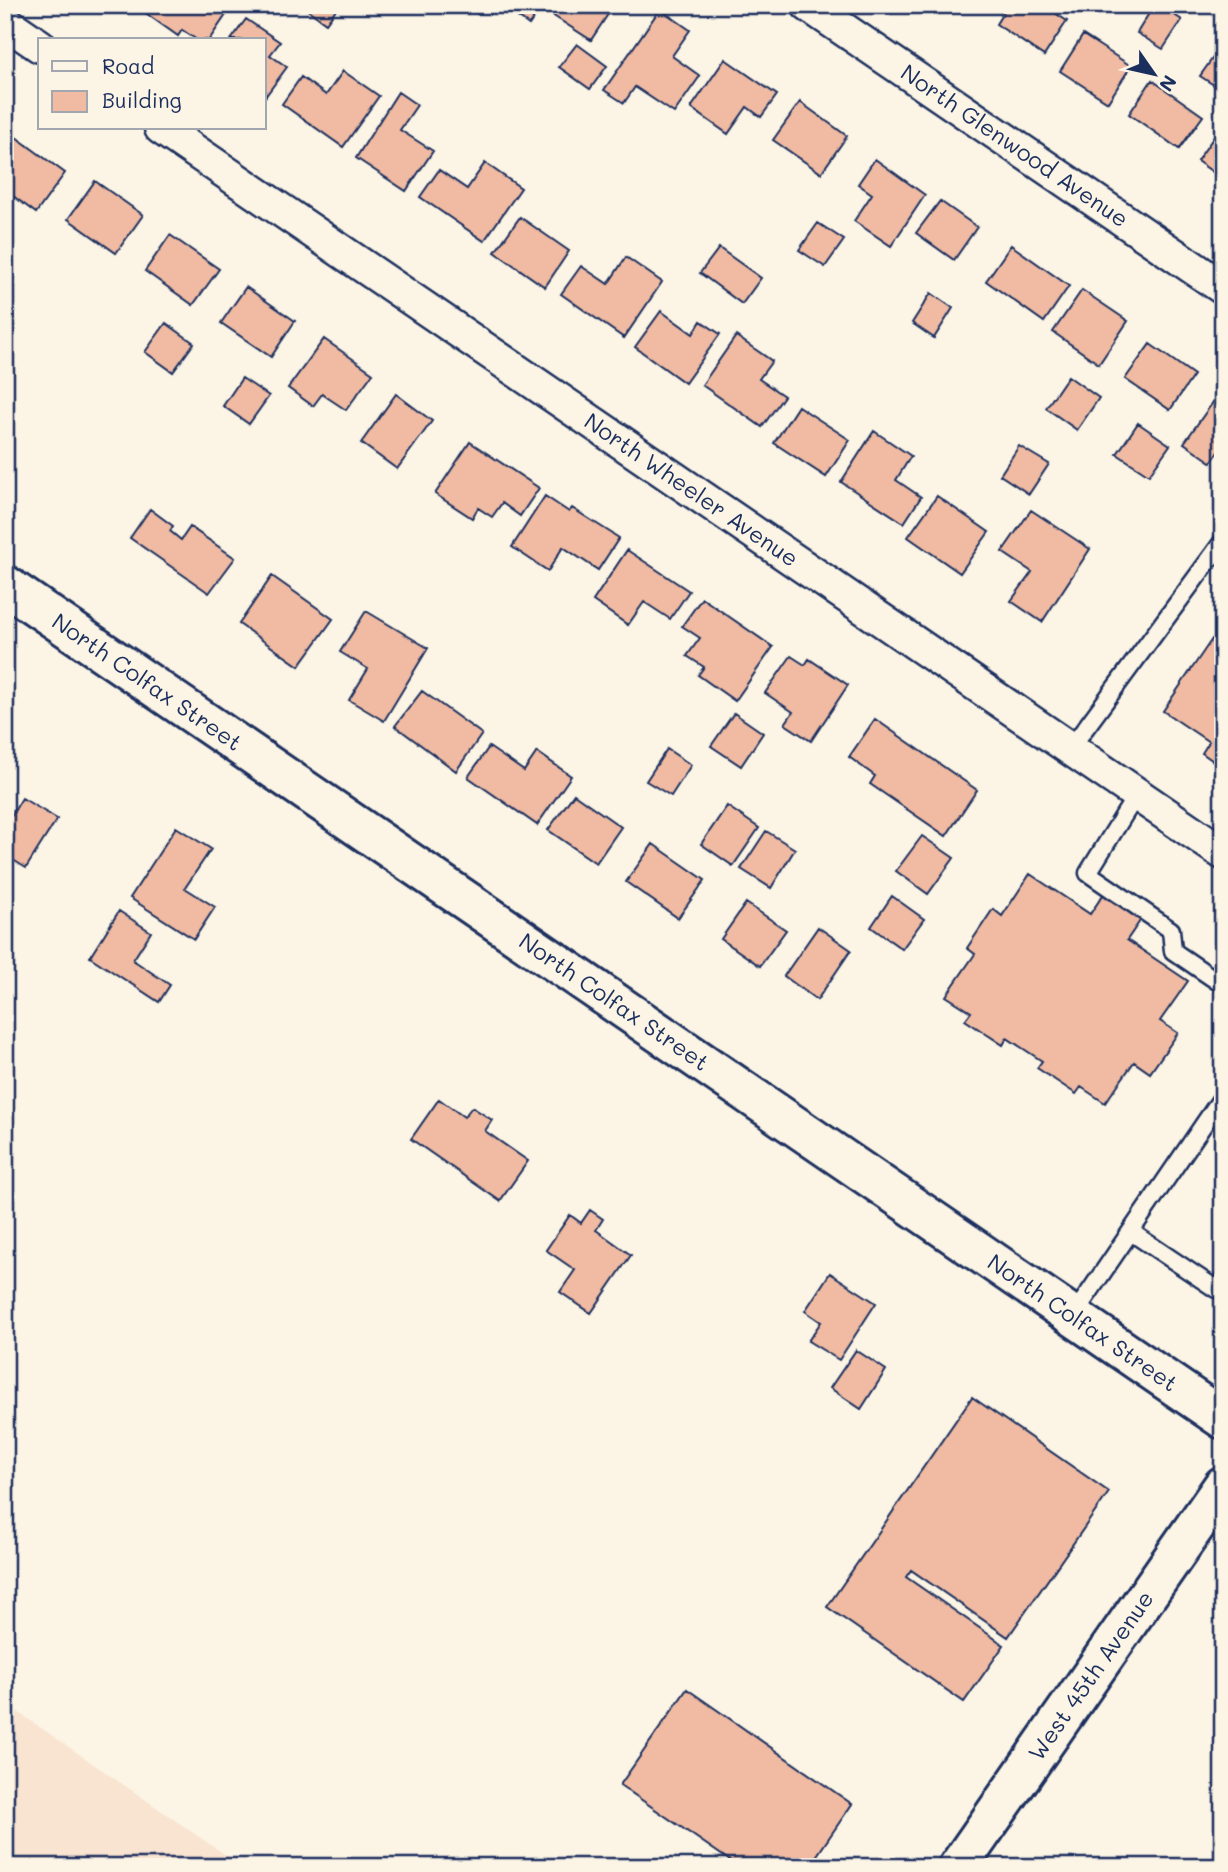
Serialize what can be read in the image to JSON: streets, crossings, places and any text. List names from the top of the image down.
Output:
{
  "streets": {
    "street": [
      "North Glenwood Avenue",
      "North Wheeler Avenue",
      "North Colfax Street",
      "West 45th Avenue"
    ]
  },
  "legend": ["Road", "Building"],
  "north": "bottom right"
}
